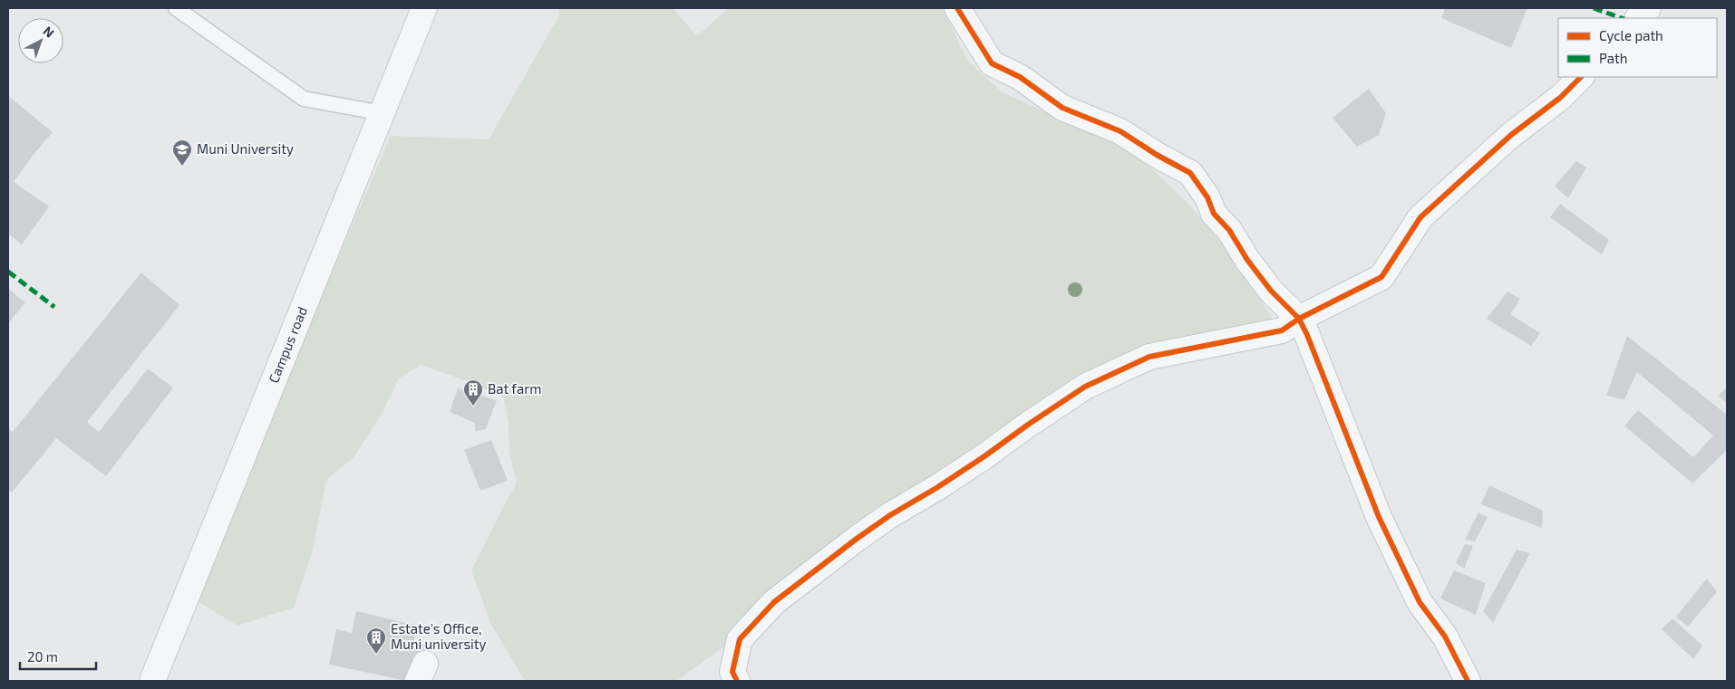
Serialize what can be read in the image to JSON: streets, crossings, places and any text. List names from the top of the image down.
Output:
{
  "streets": {
    "street": ["Campus road"]
  },
  "places": {
    "school or university": ["Muni University"],
    "building": ["Bat farm", "Estate's Office, Muni university"]
  },
  "legend": ["Cycle path", "Path"],
  "scale_bar": "20 m",
  "north": "top right"
}
